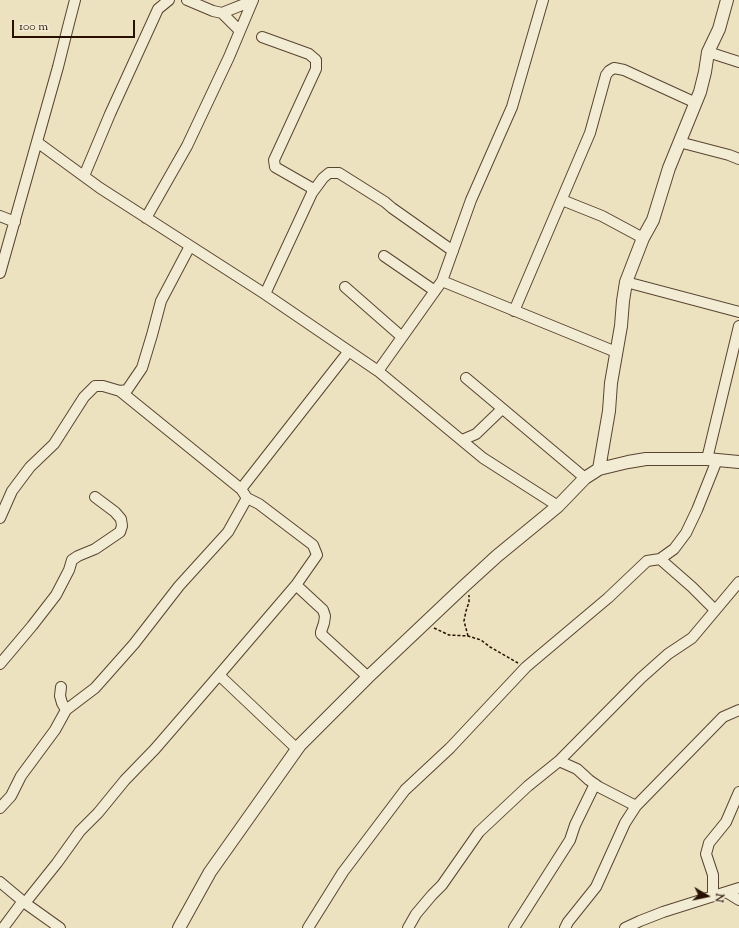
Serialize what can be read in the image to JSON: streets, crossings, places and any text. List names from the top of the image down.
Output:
{
  "scale_bar": "100 m",
  "north": "right"
}
